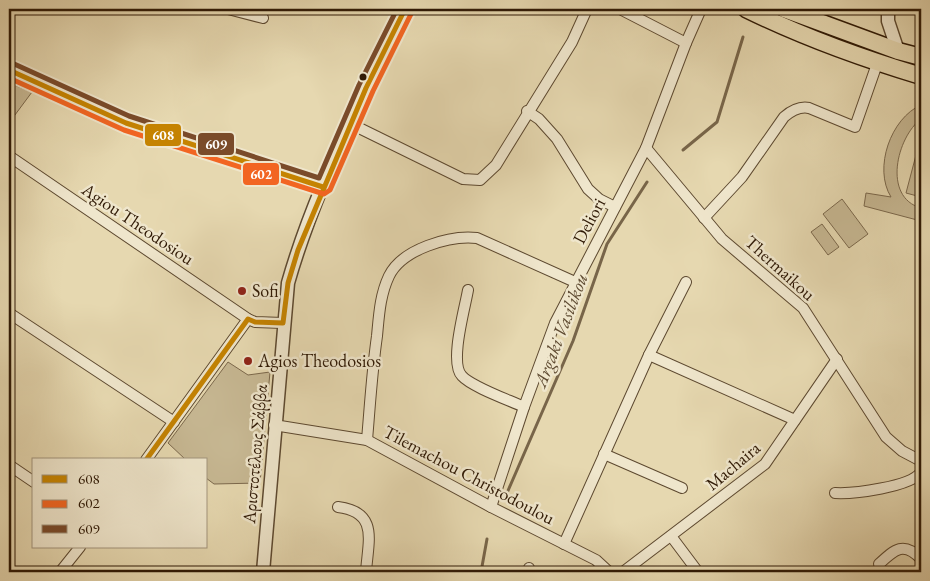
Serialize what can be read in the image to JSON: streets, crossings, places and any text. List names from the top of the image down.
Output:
{
  "streets": {
    "street": [
      "Deliori",
      "Agiou Theodosiou",
      "Thermaikou",
      "Αριστοτέλους Σάββα",
      "Machaira",
      "Tilemachou Christodoulou"
    ]
  },
  "crossings": [
    ["Deliori", "Thermaikou"],
    ["Deliori", "Tilemachou Christodoulou"],
    ["Thermaikou", "Machaira"],
    ["Αριστοτέλους Σάββα", "Tilemachou Christodoulou"]
  ],
  "water": ["Argaki Vasilikou"],
  "places": ["Sofi", "Agios Theodosios"],
  "lines": ["transit line 608", "transit line 609", "transit line 602"],
  "legend": ["608", "602", "609"]
}
